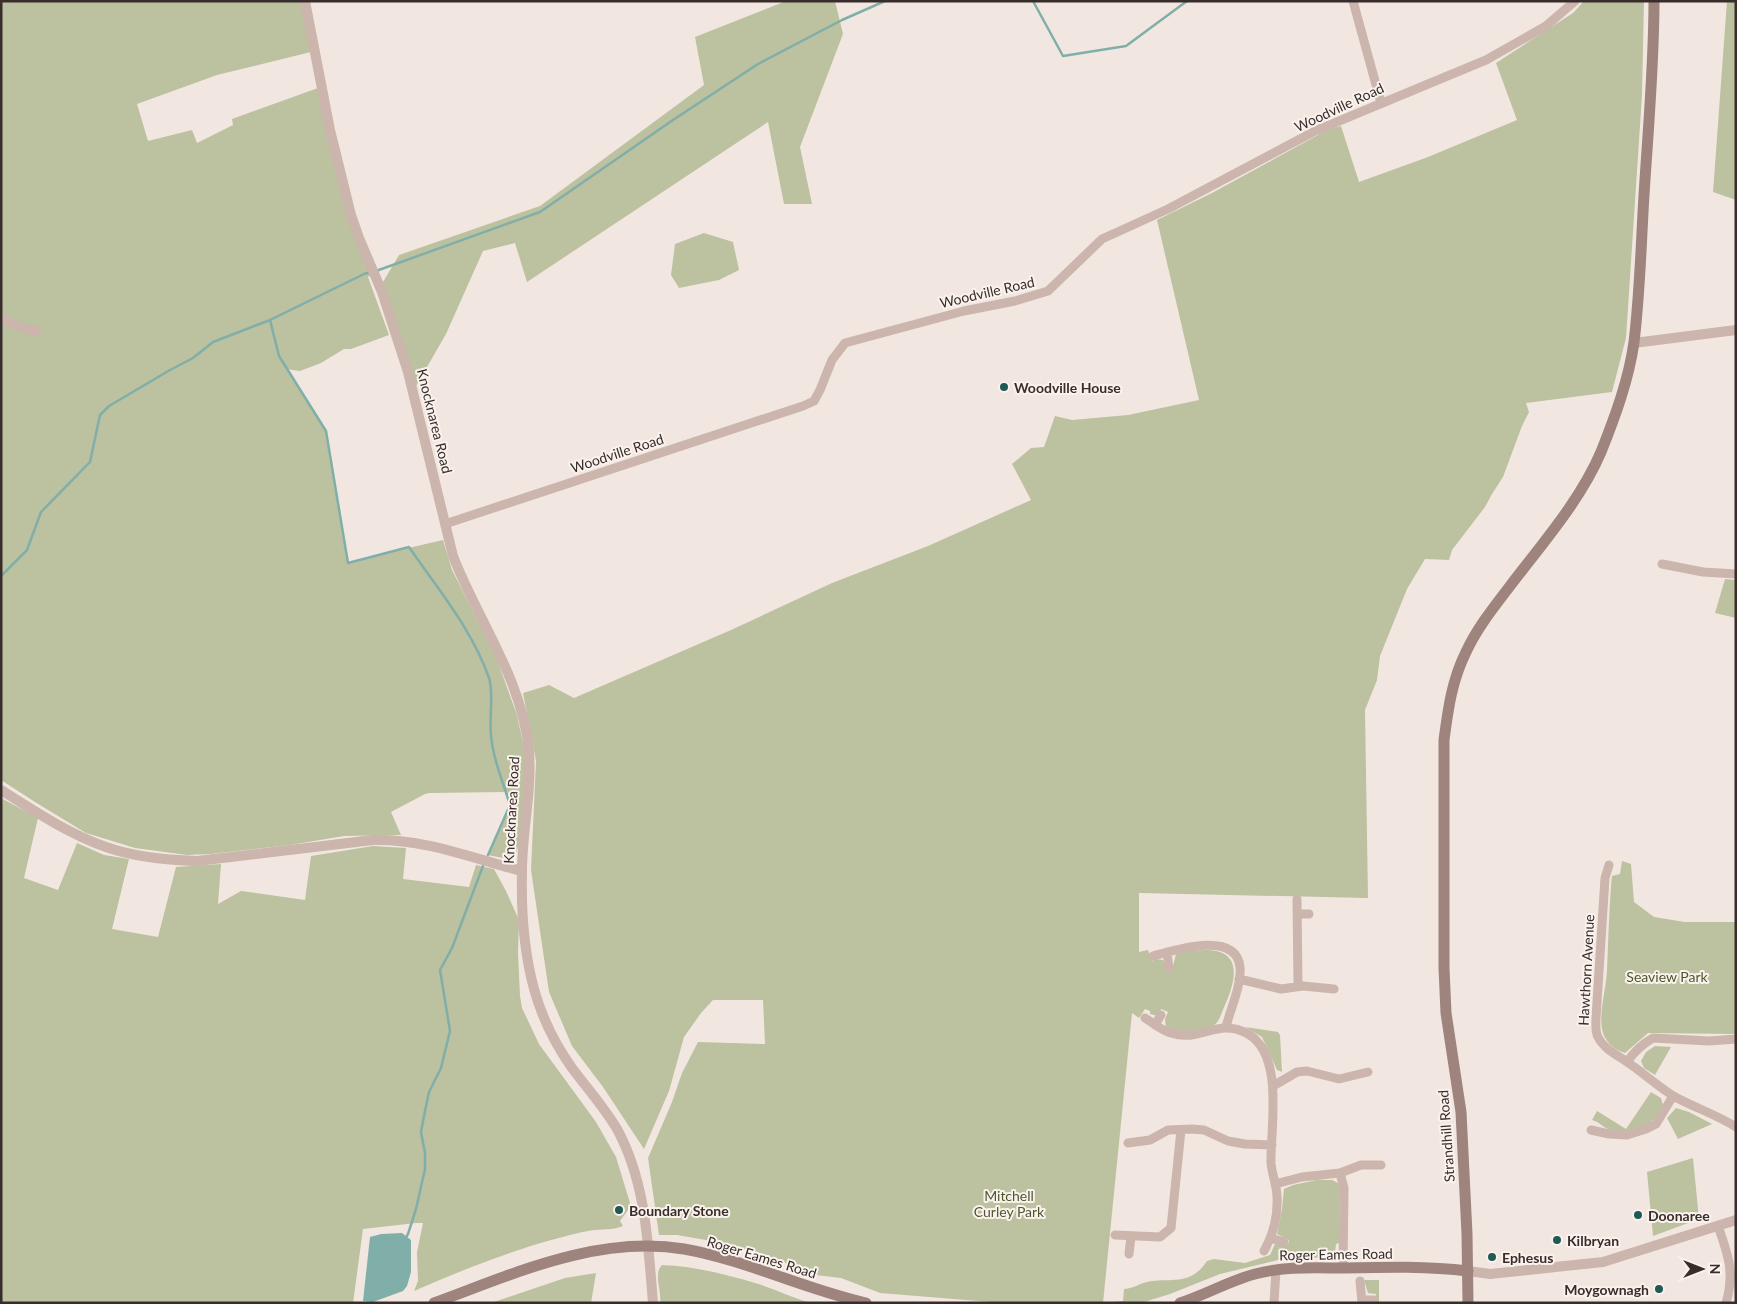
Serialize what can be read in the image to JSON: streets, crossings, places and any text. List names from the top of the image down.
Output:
{
  "streets": {
    "main road": ["Strandhill Road", "Roger Eames Road"],
    "street": ["Woodville Road", "Knocknarea Road", "Hawthorn Avenue"]
  },
  "crossings": [
    ["Woodville Road", "Knocknarea Road"],
    ["Knocknarea Road", "Roger Eames Road"],
    ["Strandhill Road", "Roger Eames Road"]
  ],
  "parks": ["Seaview Park", "Mitchell Curley Park"],
  "places": [
    "Woodville House",
    "Boundary Stone",
    "Doonaree",
    "Kilbryan",
    "Ephesus",
    "Moygownagh"
  ],
  "north": "right"
}
